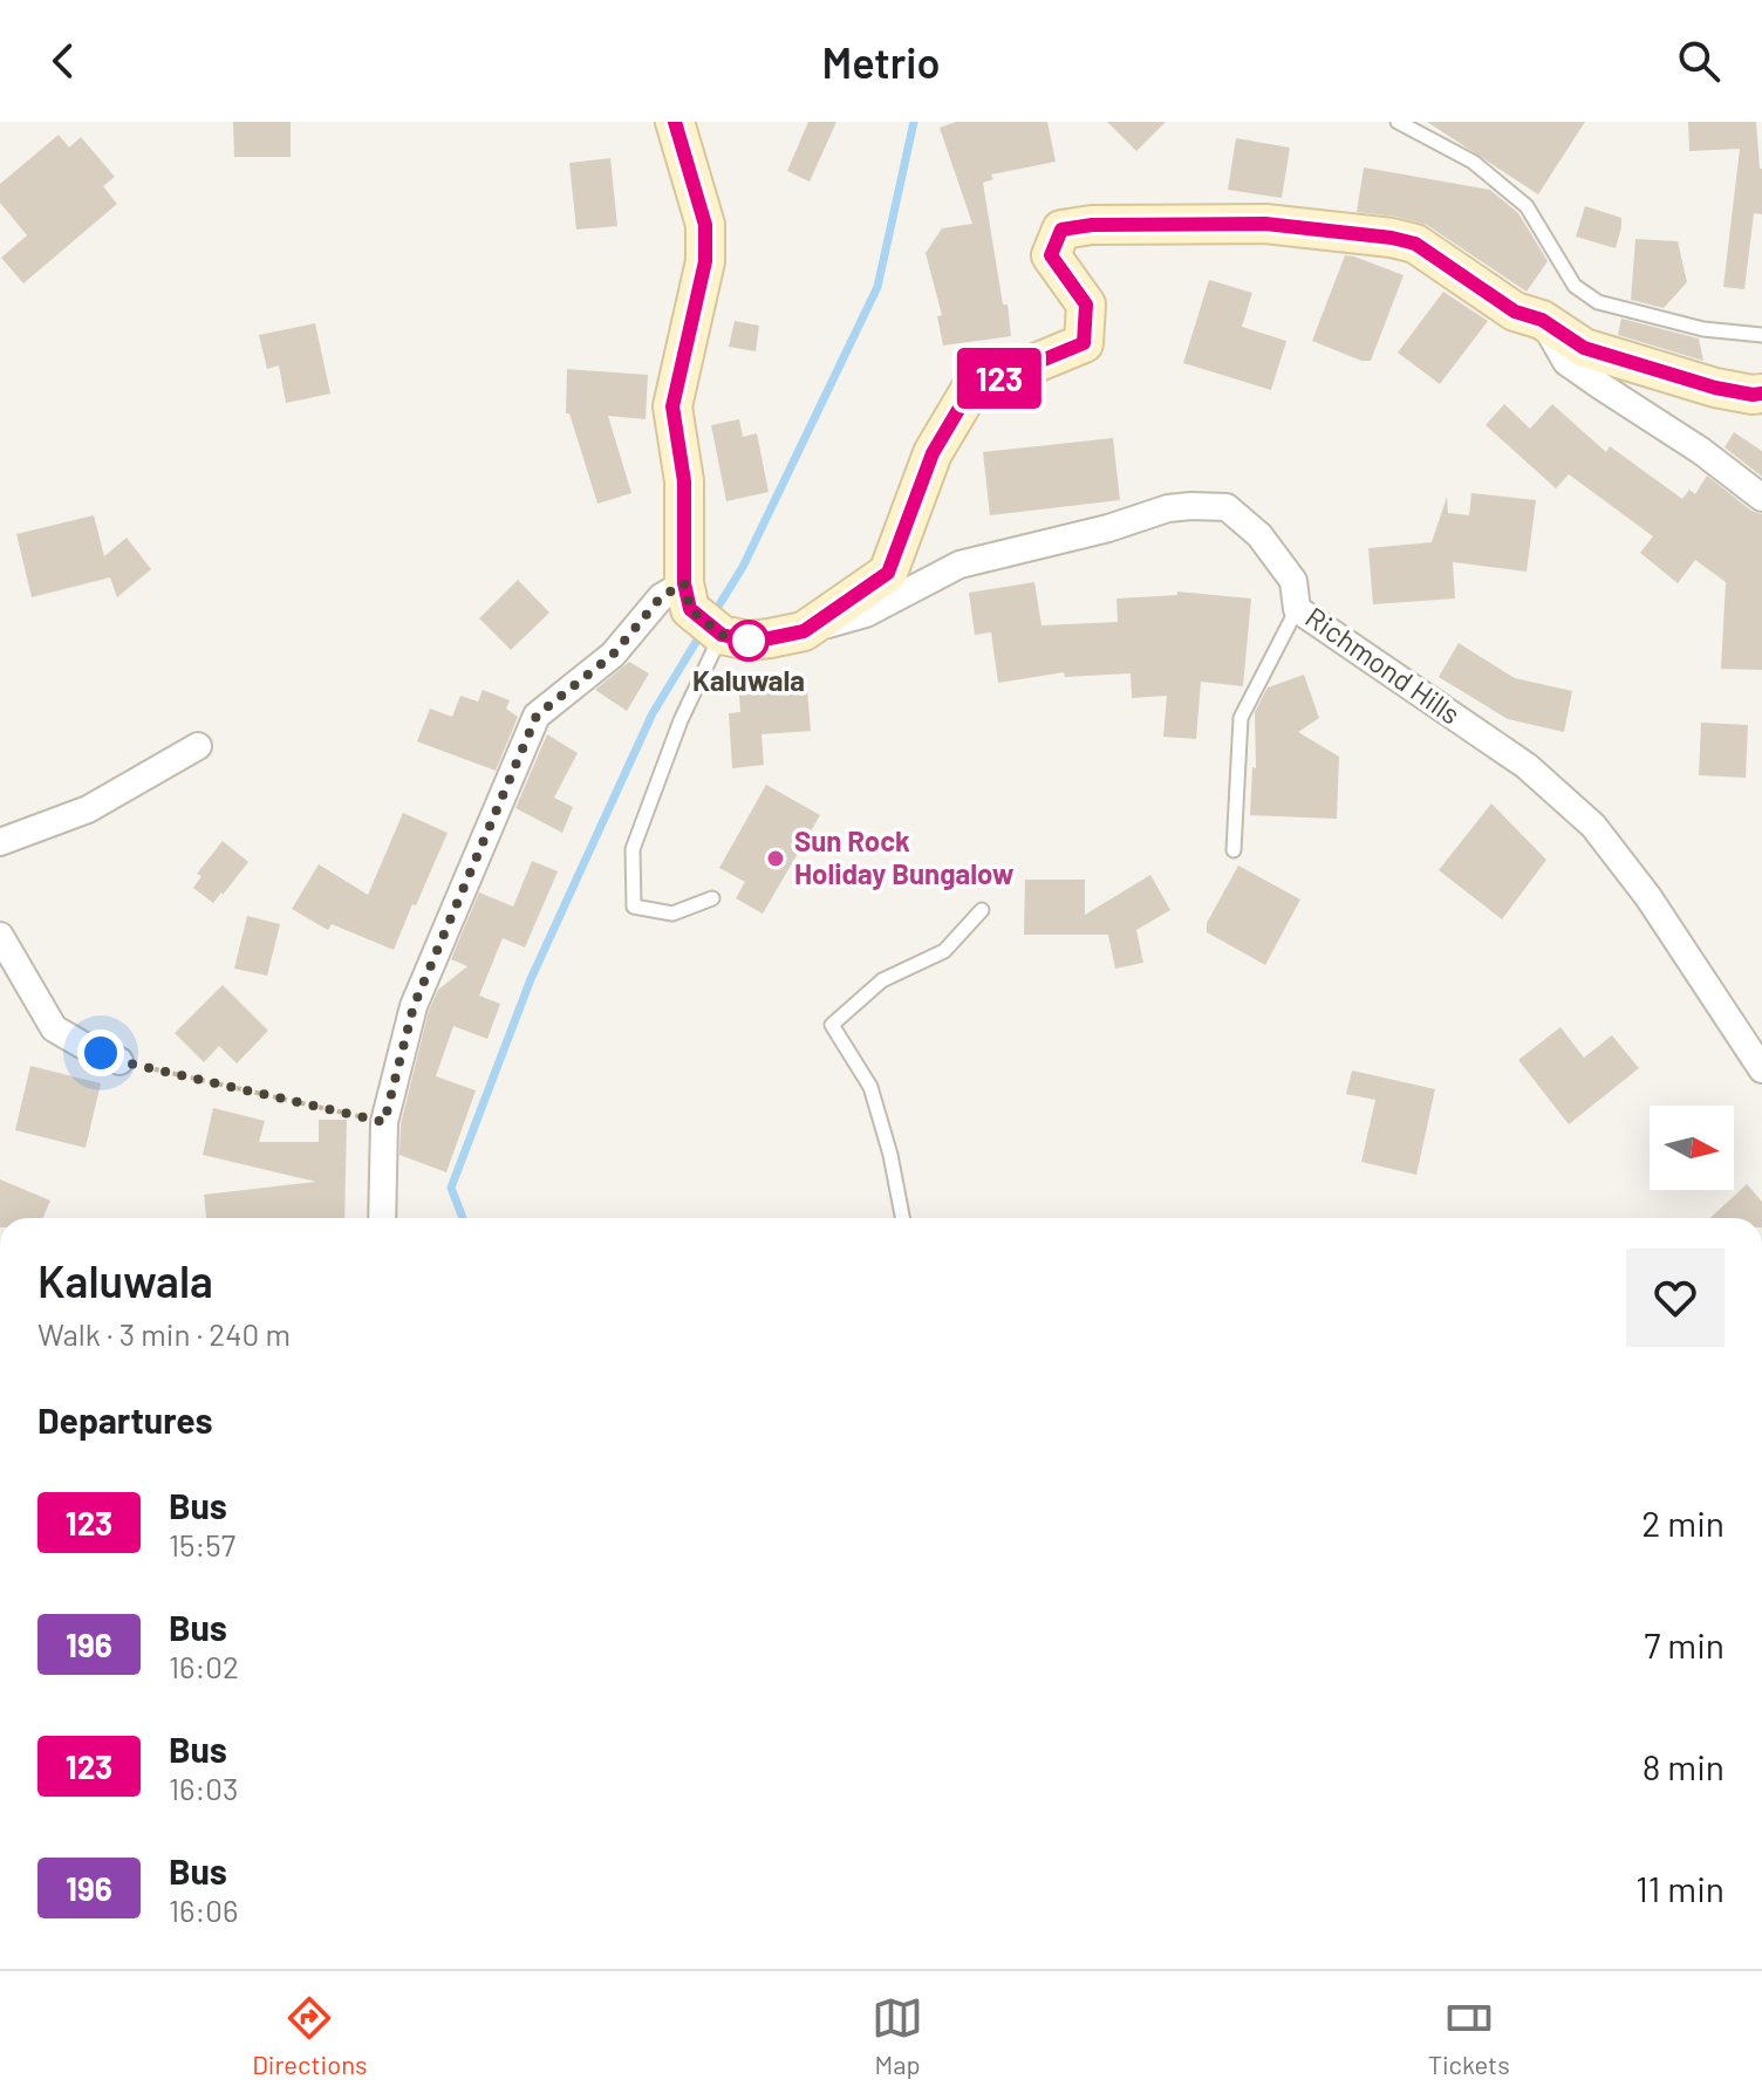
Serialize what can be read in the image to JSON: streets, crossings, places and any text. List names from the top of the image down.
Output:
{
  "streets": {
    "street": ["Richmond Hills"]
  },
  "places": ["Kaluwala", "Sun Rock Holiday Bungalow"],
  "lines": ["bus line 123"],
  "north": "right",
  "page": {
    "header": "Metrio",
    "on_map": "123",
    "heading": [
      ["Kaluwala", "Walk · 3 min · 240 m"],
      "Departures"
    ],
    "list": [
      {
        "mark": "123",
        "name": "Bus",
        "note": "15:57",
        "value": "2 min"
      },
      {
        "mark": "196",
        "name": "Bus",
        "note": "16:02",
        "value": "7 min"
      },
      {
        "mark": "123",
        "name": "Bus",
        "note": "16:03",
        "value": "8 min"
      },
      {
        "mark": "196",
        "name": "Bus",
        "note": "16:06",
        "value": "11 min"
      }
    ],
    "tabs": ["Directions", "Map", "Tickets"]
  }
}
